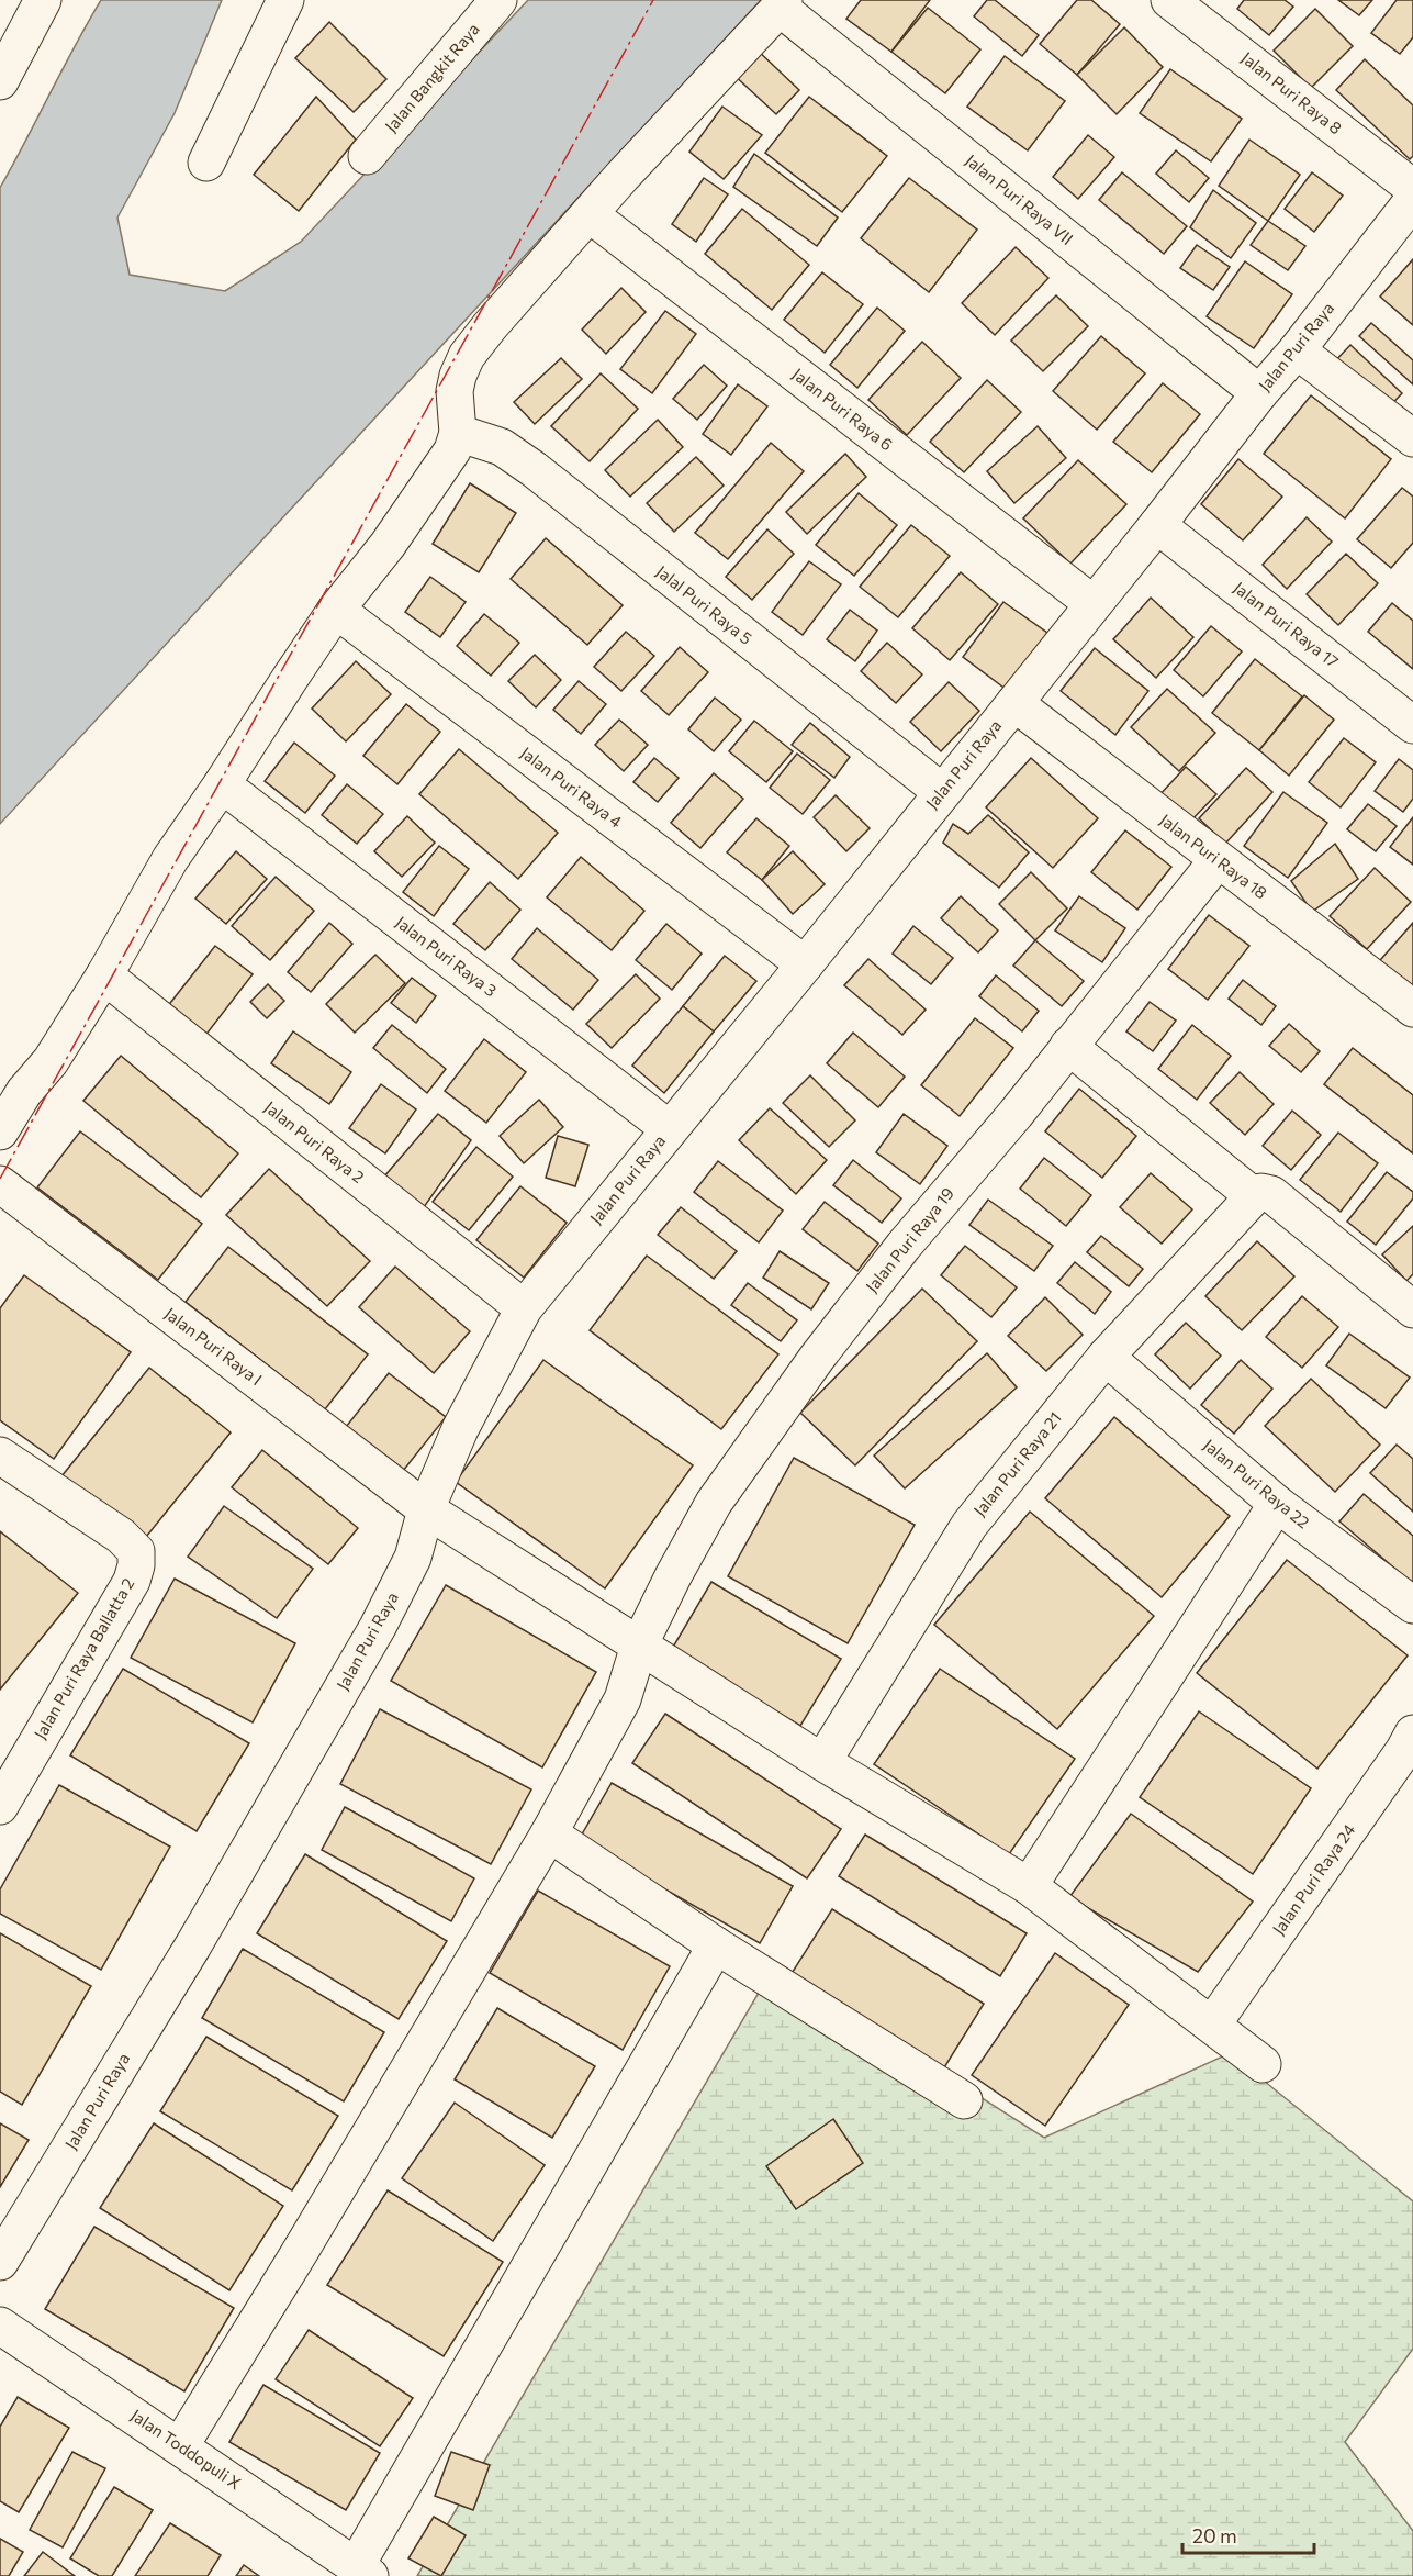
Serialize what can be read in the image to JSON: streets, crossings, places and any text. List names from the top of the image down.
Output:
{
  "streets": {
    "street": [
      "Jalan Bangkit Raya",
      "Jalan Puri Raya 8",
      "Jalan Puri Raya VII",
      "Jalan Puri Raya",
      "Jalan Puri Raya 6",
      "Jalal Puri Raya 5",
      "Jalan Puri Raya 17",
      "Jalan Puri Raya 4",
      "Jalan Puri Raya 18",
      "Jalan Puri Raya 3",
      "Jalan Puri Raya 2",
      "Jalan Puri Raya 19",
      "Jalan Puri Raya I",
      "Jalan Puri Raya 21",
      "Jalan Puri Raya 22",
      "Jalan Puri Raya Ballatta 2",
      "Jalan Puri Raya 24",
      "Jalan Toddopuli X"
    ]
  },
  "crossings": [
    ["Jalan Puri Raya VII", "Jalan Puri Raya"],
    ["Jalan Puri Raya", "Jalan Puri Raya 6"],
    ["Jalan Puri Raya", "Jalal Puri Raya 5"],
    ["Jalan Puri Raya", "Jalan Puri Raya 17"],
    ["Jalan Puri Raya", "Jalan Puri Raya 4"],
    ["Jalan Puri Raya", "Jalan Puri Raya 18"],
    ["Jalan Puri Raya", "Jalan Puri Raya 3"],
    ["Jalan Puri Raya", "Jalan Puri Raya 2"],
    ["Jalan Puri Raya", "Jalan Puri Raya I"],
    ["Jalan Puri Raya 18", "Jalan Puri Raya 19"],
    ["Jalan Puri Raya 19", "Jalan Puri Raya I"],
    ["Jalan Puri Raya 19", "Jalan Toddopuli X"],
    ["Jalan Puri Raya I", "Jalan Puri Raya 21"],
    ["Jalan Puri Raya I", "Jalan Puri Raya 24"],
    ["Jalan Puri Raya 21", "Jalan Puri Raya 22"]
  ],
  "scale_bar": "20 m"
}
